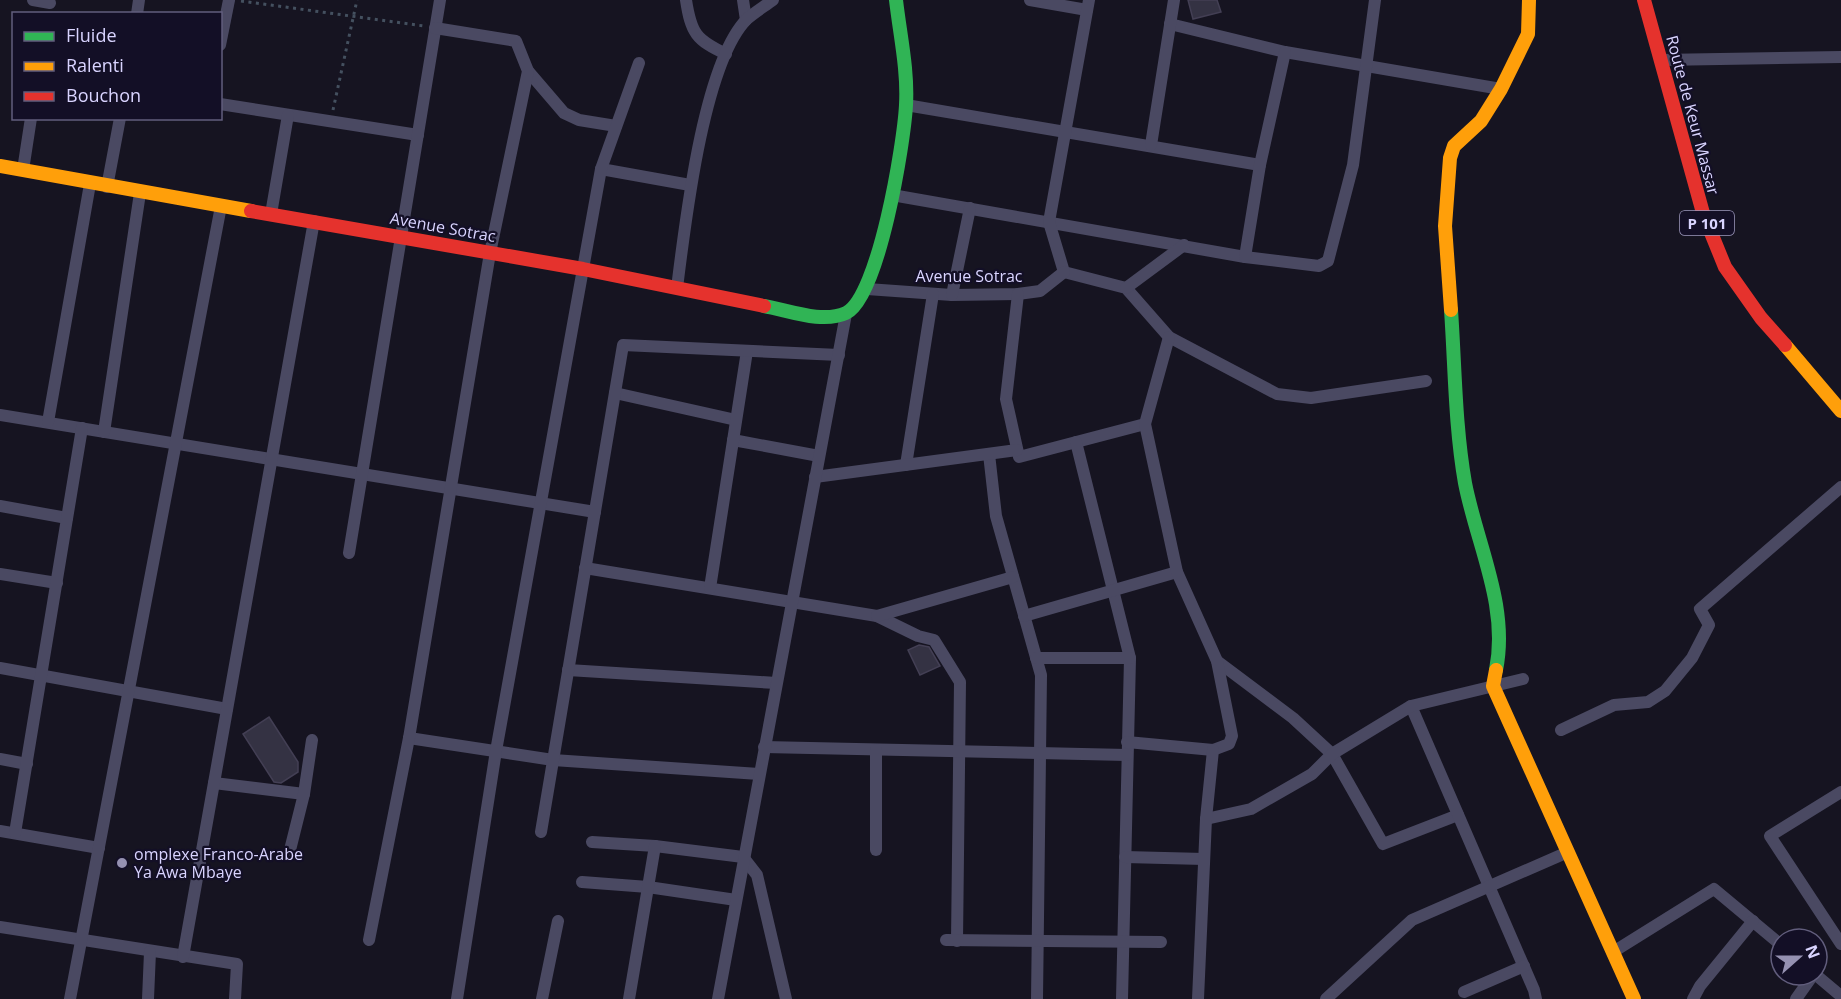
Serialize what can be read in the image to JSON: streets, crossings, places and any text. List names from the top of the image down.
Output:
{
  "streets": {
    "street": ["Route de Keur Massar", "P 101", "Avenue Sotrac"]
  },
  "places": ["omplexe Franco-Arabe Ya Awa Mbaye"],
  "legend": ["Fluide", "Ralenti", "Bouchon"],
  "north": "right"
}
